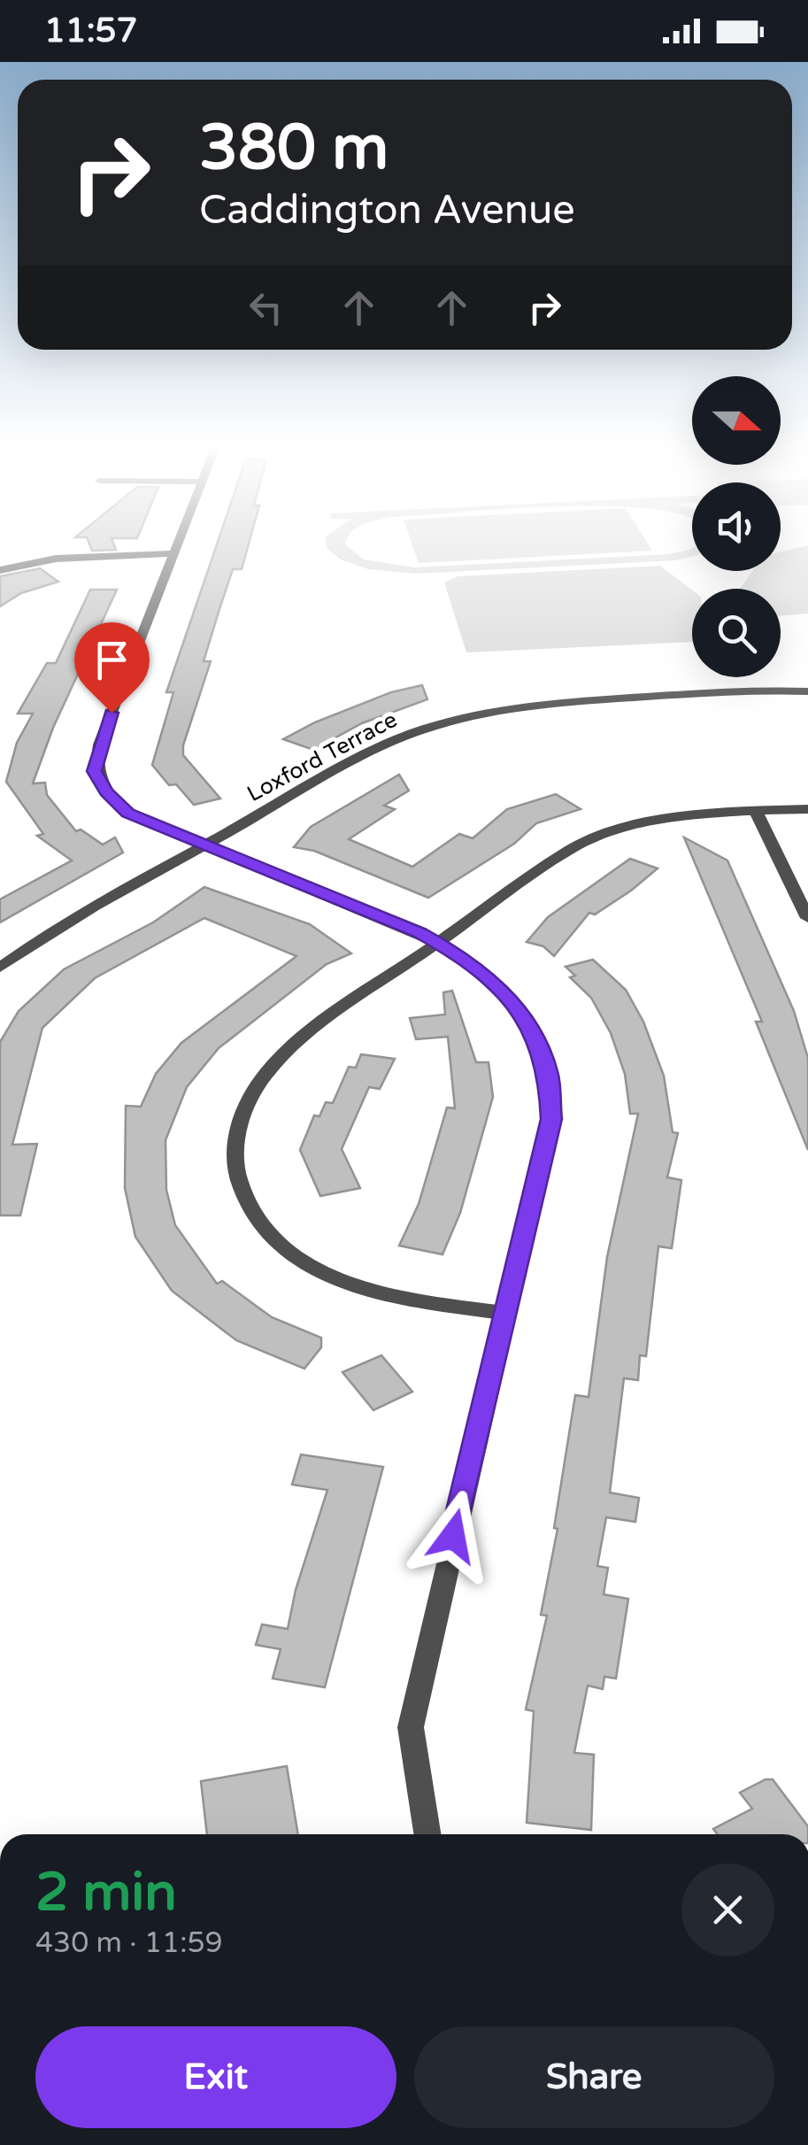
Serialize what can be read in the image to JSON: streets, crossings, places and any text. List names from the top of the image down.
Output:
{
  "streets": {
    "street": ["Loxford Terrace"]
  },
  "north": "right",
  "page": {
    "status": "11:57",
    "turn": ["380 m", "Caddington Avenue"],
    "heading": ["2 min", "430 m · 11:59"],
    "buttons": ["Exit", "Share"]
  }
}
